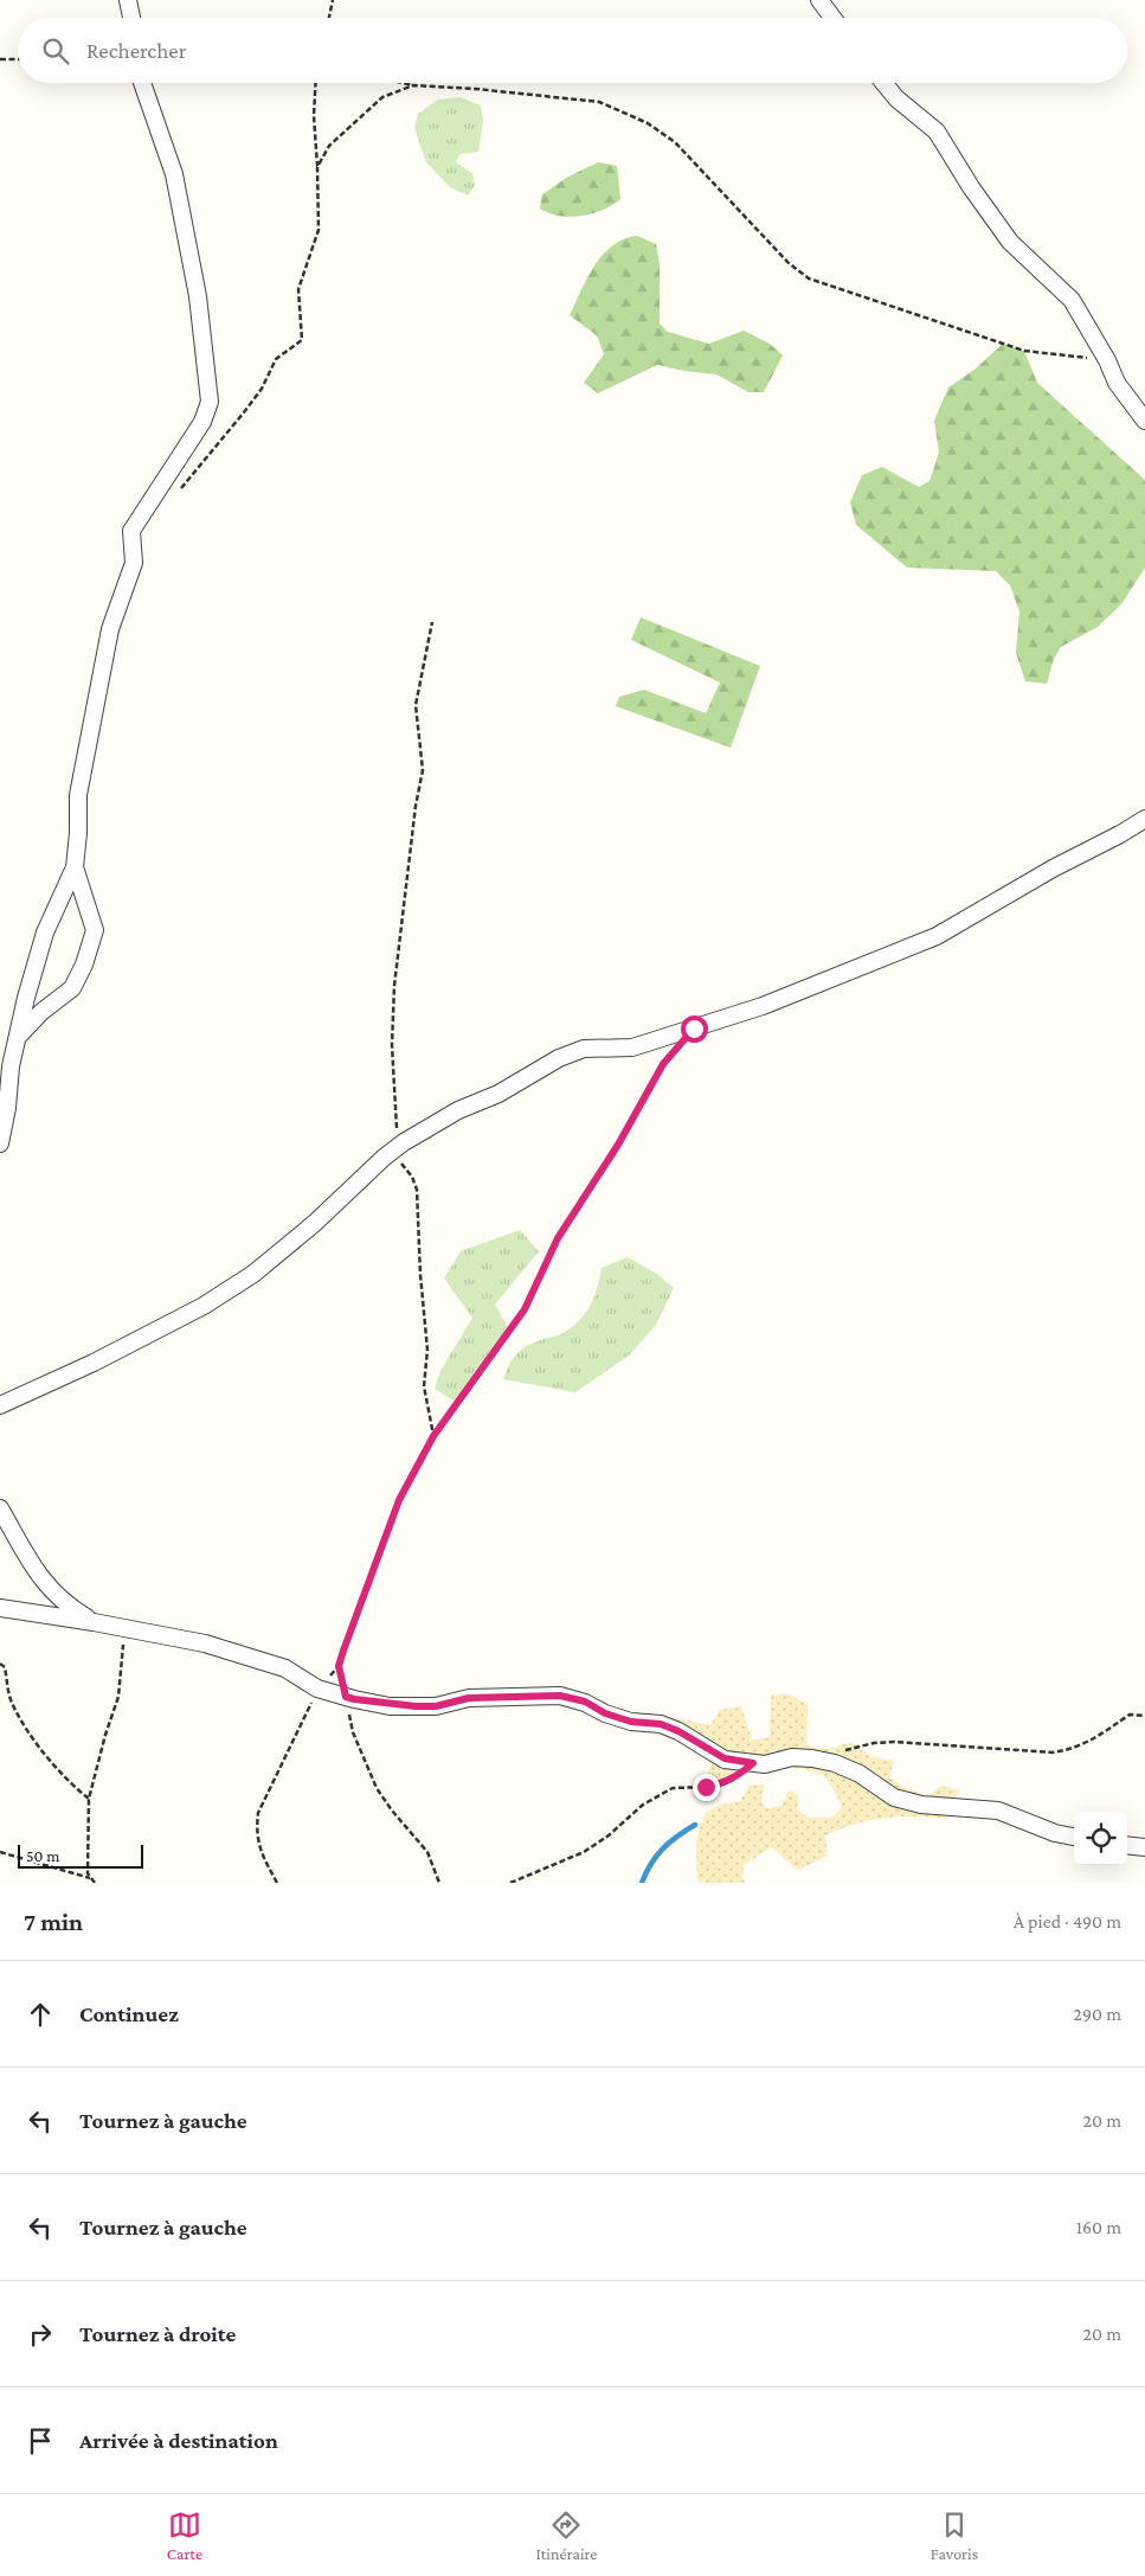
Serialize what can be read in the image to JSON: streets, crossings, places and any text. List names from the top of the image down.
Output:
{
  "scale_bar": "50 m",
  "page": {
    "search": "Rechercher",
    "scale": "50 m",
    "heading": ["7 min", "À pied · 490 m"],
    "list": [
      ["Continuez", "290 m"],
      ["Tournez à gauche", "20 m"],
      ["Tournez à gauche", "160 m"],
      ["Tournez à droite", "20 m"],
      "Arrivée à destination"
    ],
    "nav": ["Carte", "Itinéraire", "Favoris"]
  }
}
